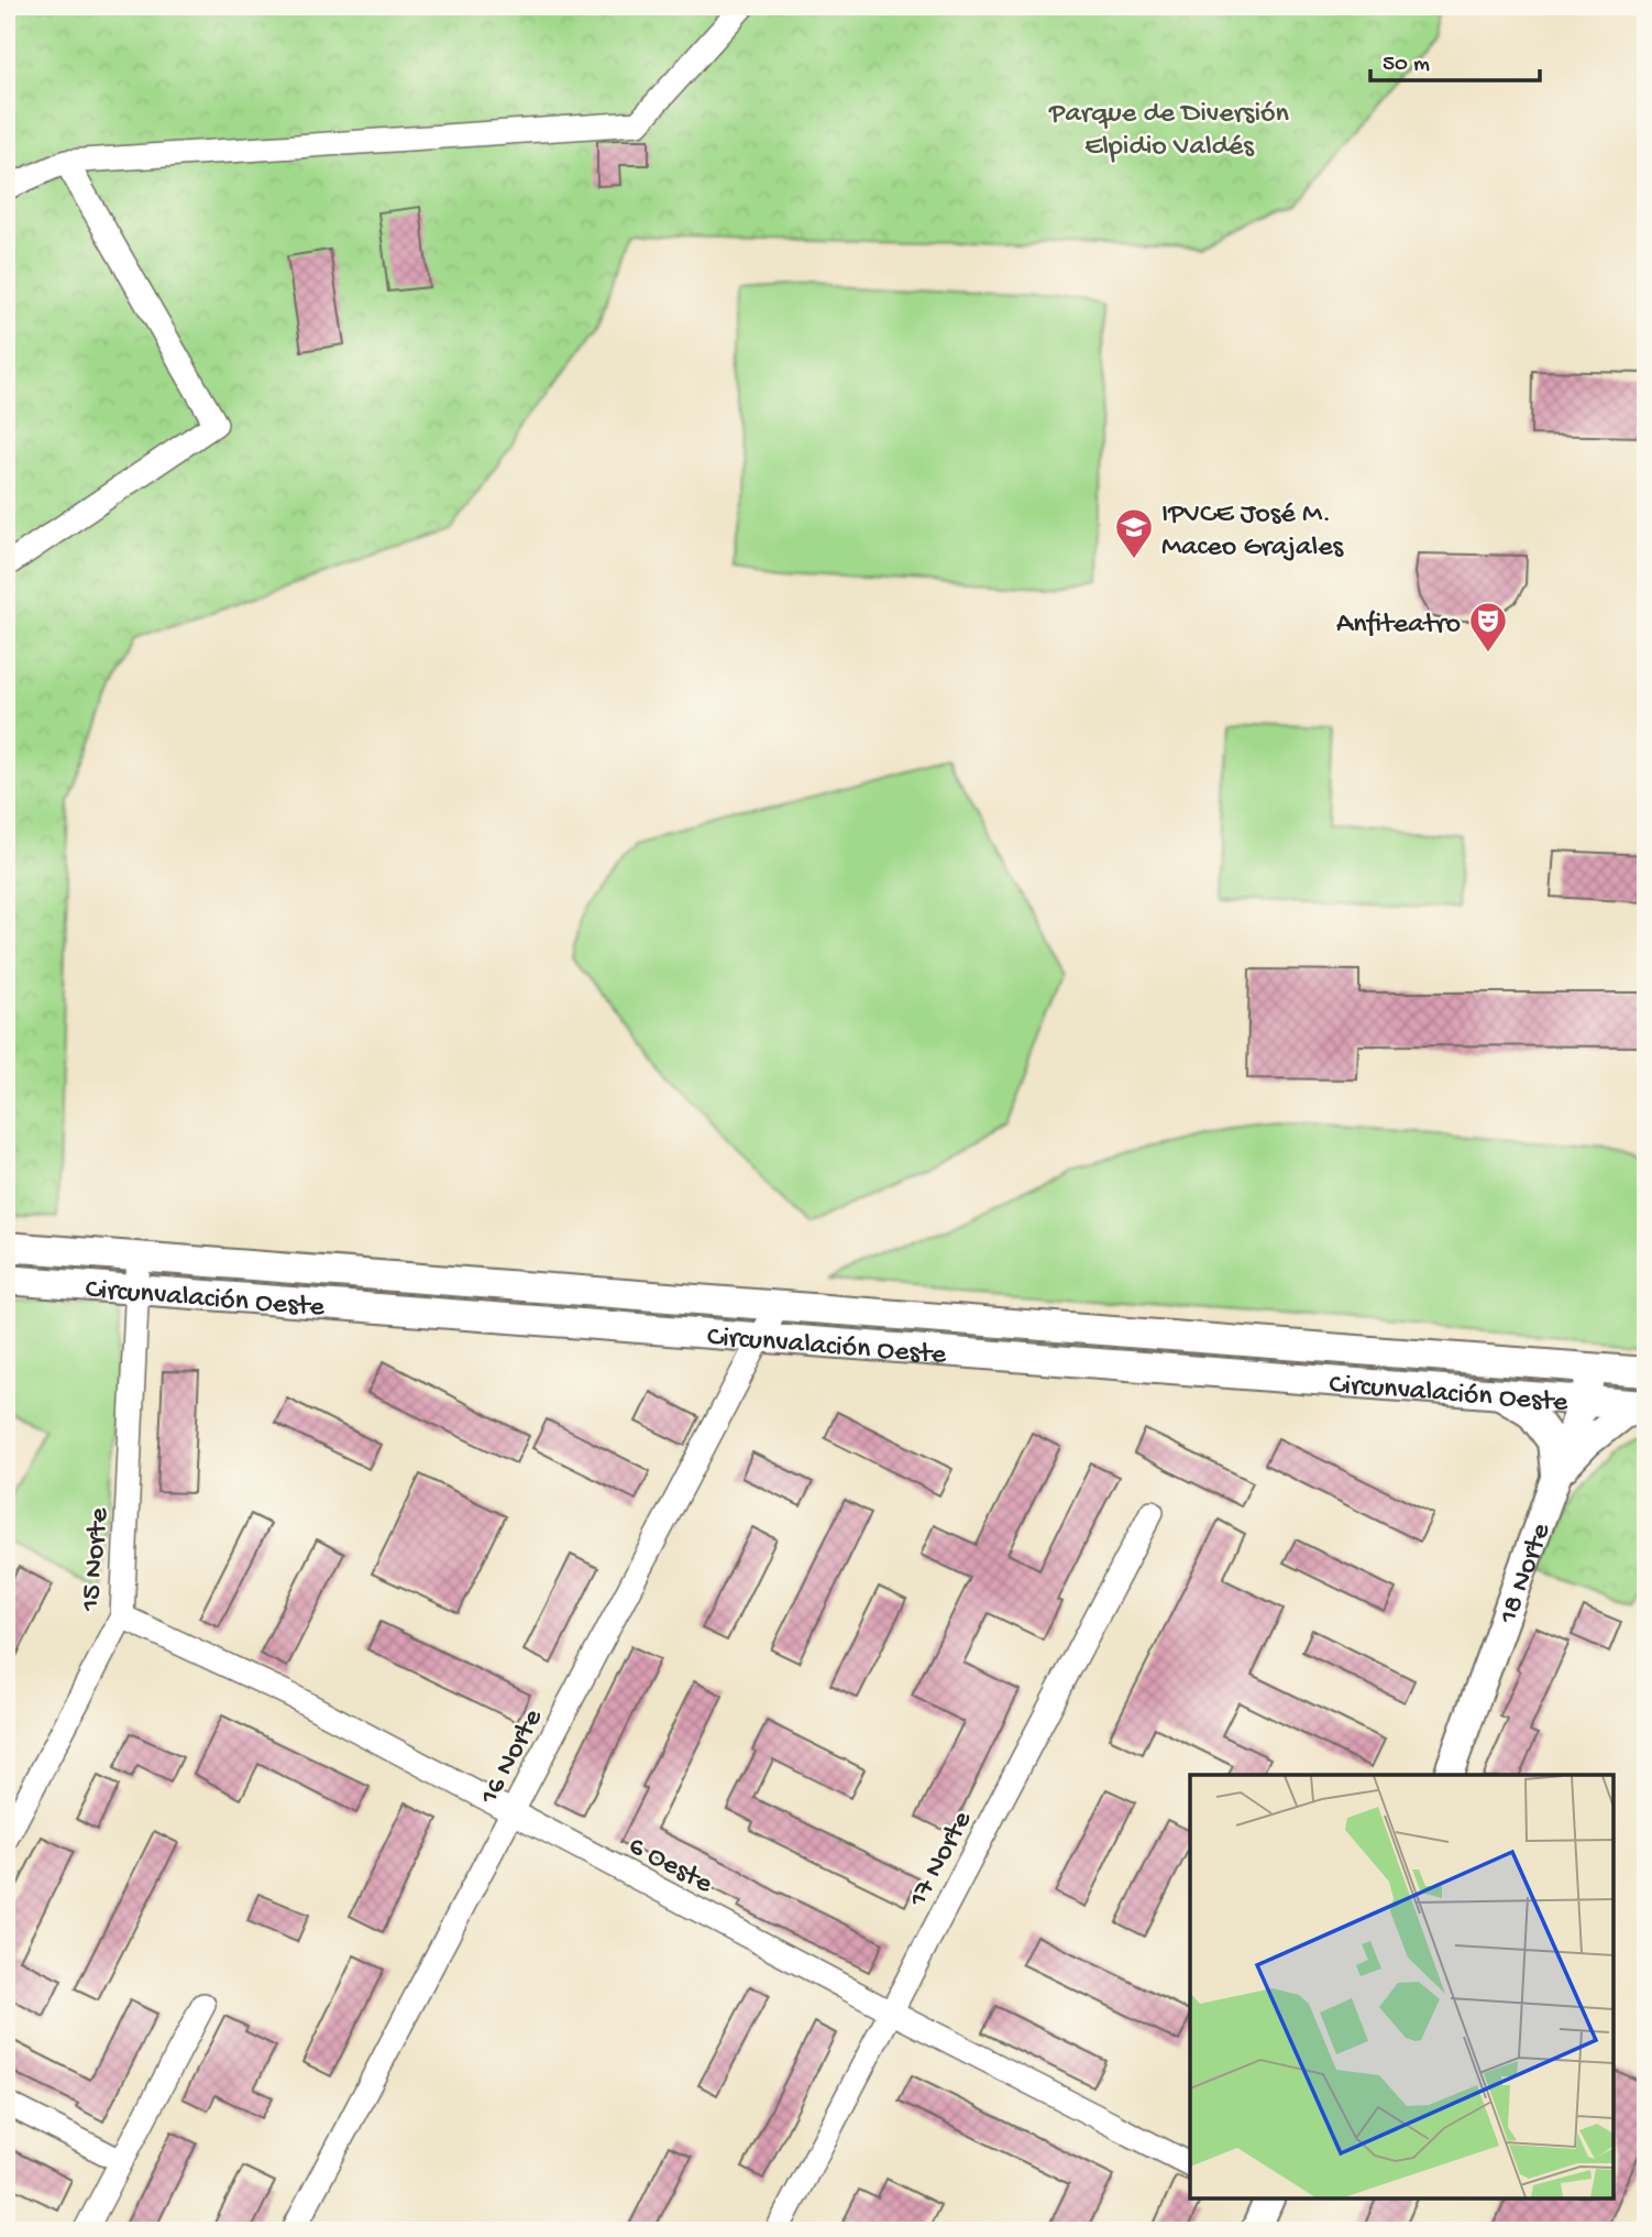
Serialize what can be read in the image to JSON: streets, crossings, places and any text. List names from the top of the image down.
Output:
{
  "streets": {
    "main road": ["Circunvalación Oeste", "18 Norte"],
    "street": [
      "15 Norte",
      "16 Norte",
      "17 Norte",
      "6 Oeste"
    ]
  },
  "crossings": [
    ["Circunvalación Oeste", "15 Norte"],
    ["Circunvalación Oeste", "18 Norte"],
    ["Circunvalación Oeste", "16 Norte"],
    ["15 Norte", "6 Oeste"],
    ["16 Norte", "6 Oeste"],
    ["17 Norte", "6 Oeste"]
  ],
  "parks": ["Parque de Diversión Elpidio Valdés"],
  "places": {
    "school or university": ["IPVCE José M. Maceo Grajales"],
    "theatre": ["Anfiteatro"]
  },
  "scale_bar": "50 m"
}
